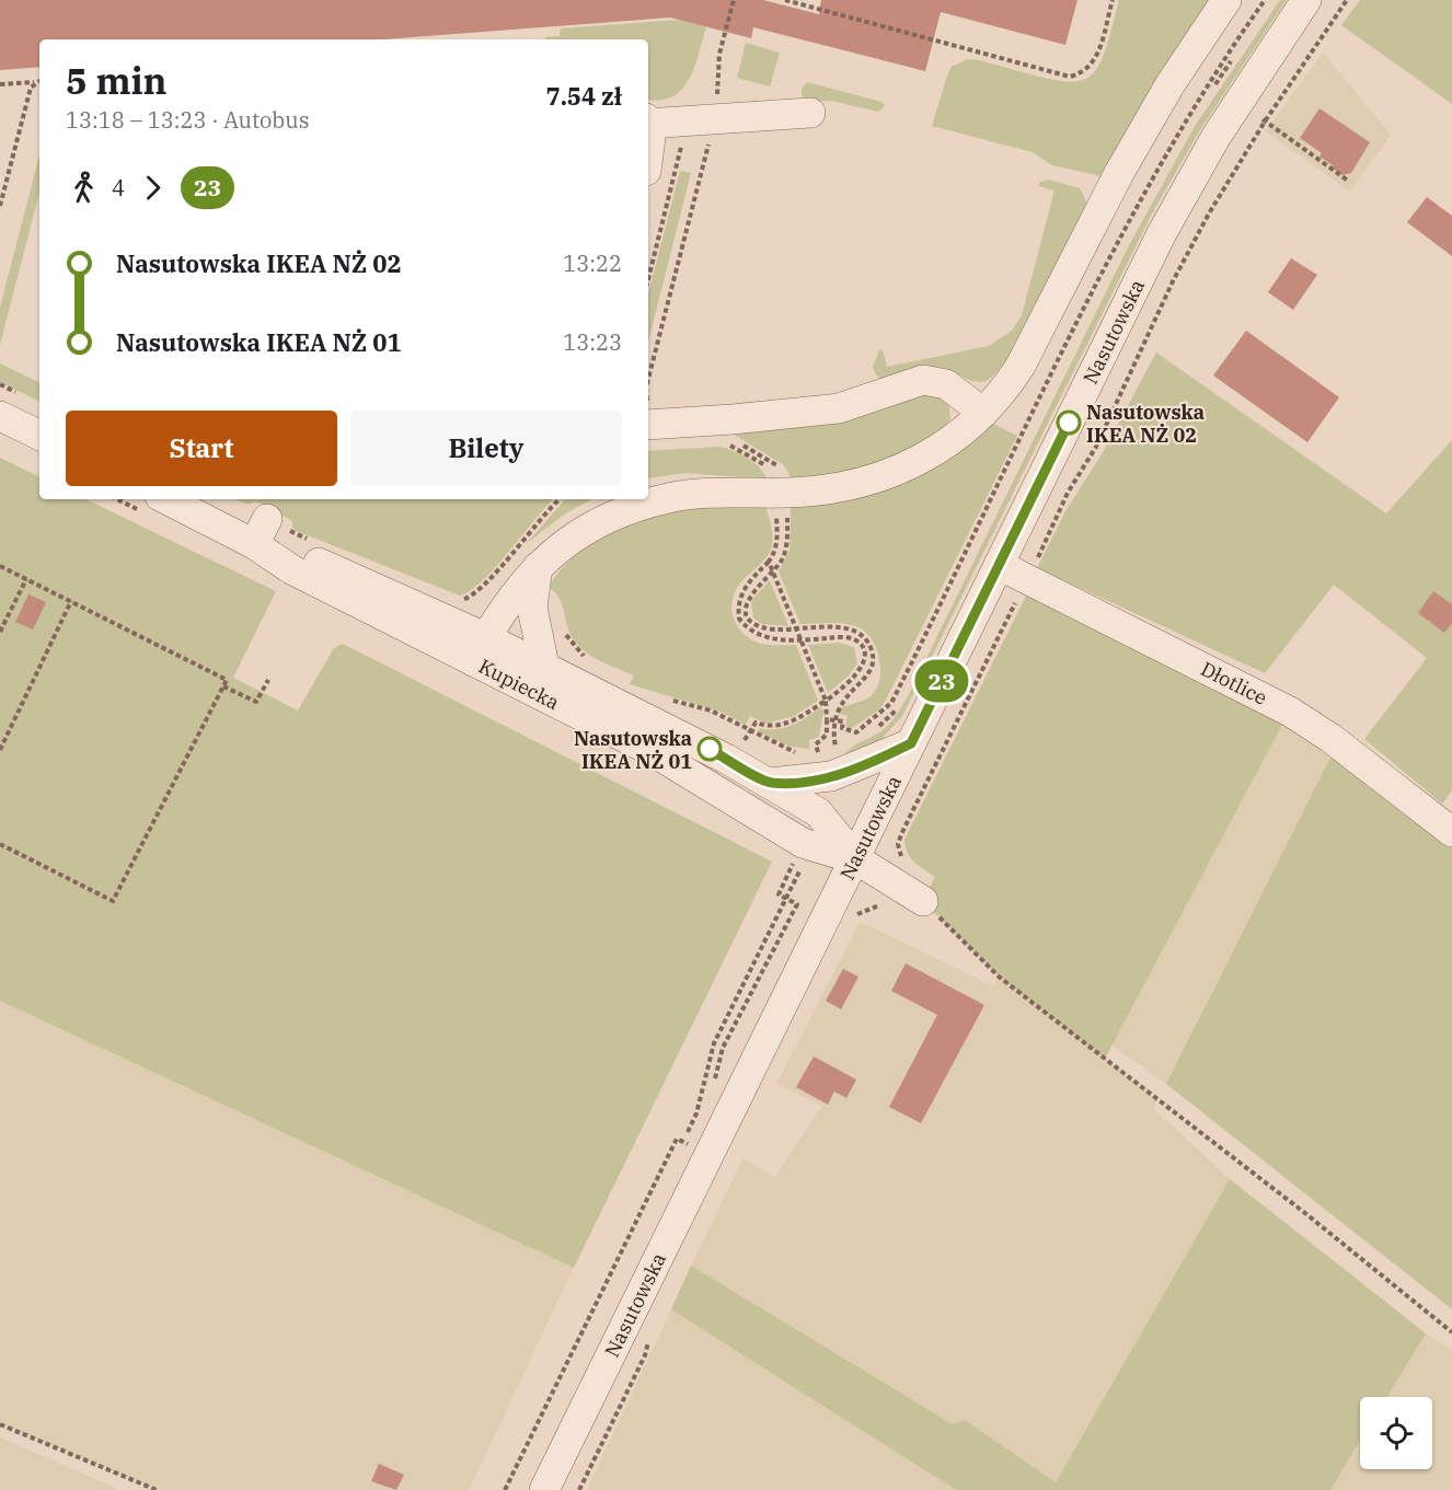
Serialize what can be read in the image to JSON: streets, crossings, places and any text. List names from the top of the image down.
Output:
{
  "streets": {
    "street": ["Nasutowska", "Dłotlice", "Kupiecka"]
  },
  "crossings": [
    ["Nasutowska", "Dłotlice"],
    ["Nasutowska", "Kupiecka"]
  ],
  "places": ["Nasutowska IKEA NŻ 02", "Nasutowska IKEA NŻ 01"],
  "lines": ["bus line 23"],
  "page": {
    "on_map": "23",
    "heading": ["5 min", "13:18 – 13:23 · Autobus", "7.54 zł"],
    "legs": ["4", "23"],
    "list": [
      {
        "name": "Nasutowska IKEA NŻ 02",
        "value": "13:22"
      },
      {
        "name": "Nasutowska IKEA NŻ 01",
        "value": "13:23"
      }
    ],
    "buttons": ["Start", "Bilety"]
  }
}
